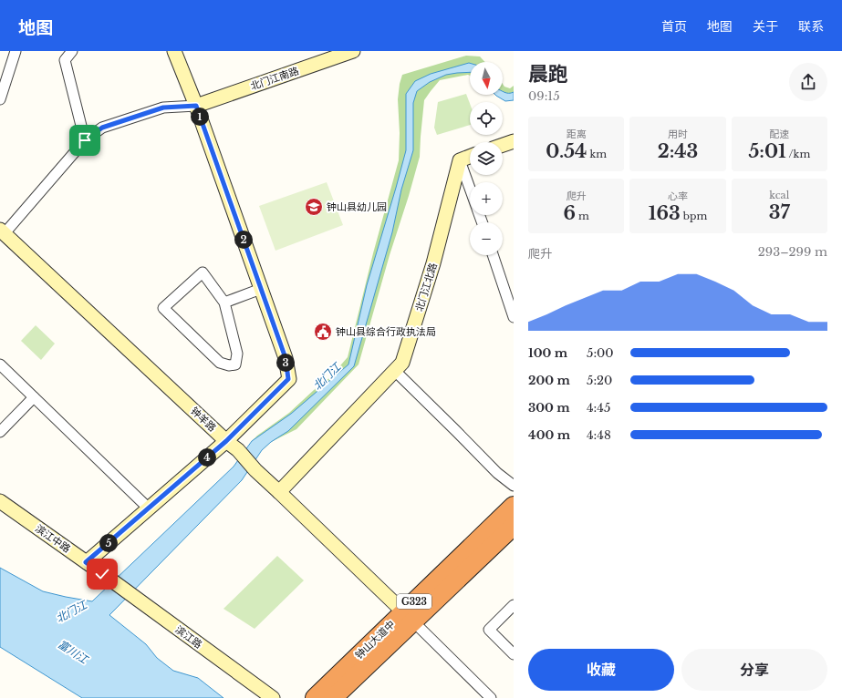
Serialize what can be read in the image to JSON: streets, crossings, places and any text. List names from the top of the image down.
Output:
{
  "streets": {
    "highway": ["G323", "钟山大道中"],
    "street": [
      "北门江南路",
      "北门江北路",
      "钟羊路",
      "滨江中路",
      "滨江路"
    ]
  },
  "crossings": [
    ["北门江北路", "钟羊路"],
    ["钟羊路", "钟山大道中"],
    ["滨江中路", "滨江路"]
  ],
  "water": ["北门江", "富川江"],
  "places": {
    "school or university": ["钟山县幼儿园"],
    "public building": ["钟山县综合行政执法局"]
  },
  "north": "bottom",
  "page": {
    "header": "地图",
    "nav": [
      "首页",
      "地图",
      "关于",
      "联系"
    ],
    "heading": ["晨跑", "09:15"],
    "map_buttons": ["+", "−"],
    "pins": [
      "1",
      "2",
      "3",
      "4",
      "5"
    ],
    "stats": [
      ["距离", "0.54 km"],
      ["用时", "2:43"],
      ["配速", "5:01 /km"],
      ["爬升", "6 m"],
      ["心率", "163 bpm"],
      ["kcal", "37"]
    ],
    "chart": ["爬升", "293–299 m"],
    "list": [
      {
        "name": "100 m",
        "note": "5:00"
      },
      {
        "name": "200 m",
        "note": "5:20"
      },
      {
        "name": "300 m",
        "note": "4:45"
      },
      {
        "name": "400 m",
        "note": "4:48"
      }
    ],
    "buttons": ["收藏", "分享"]
  }
}
